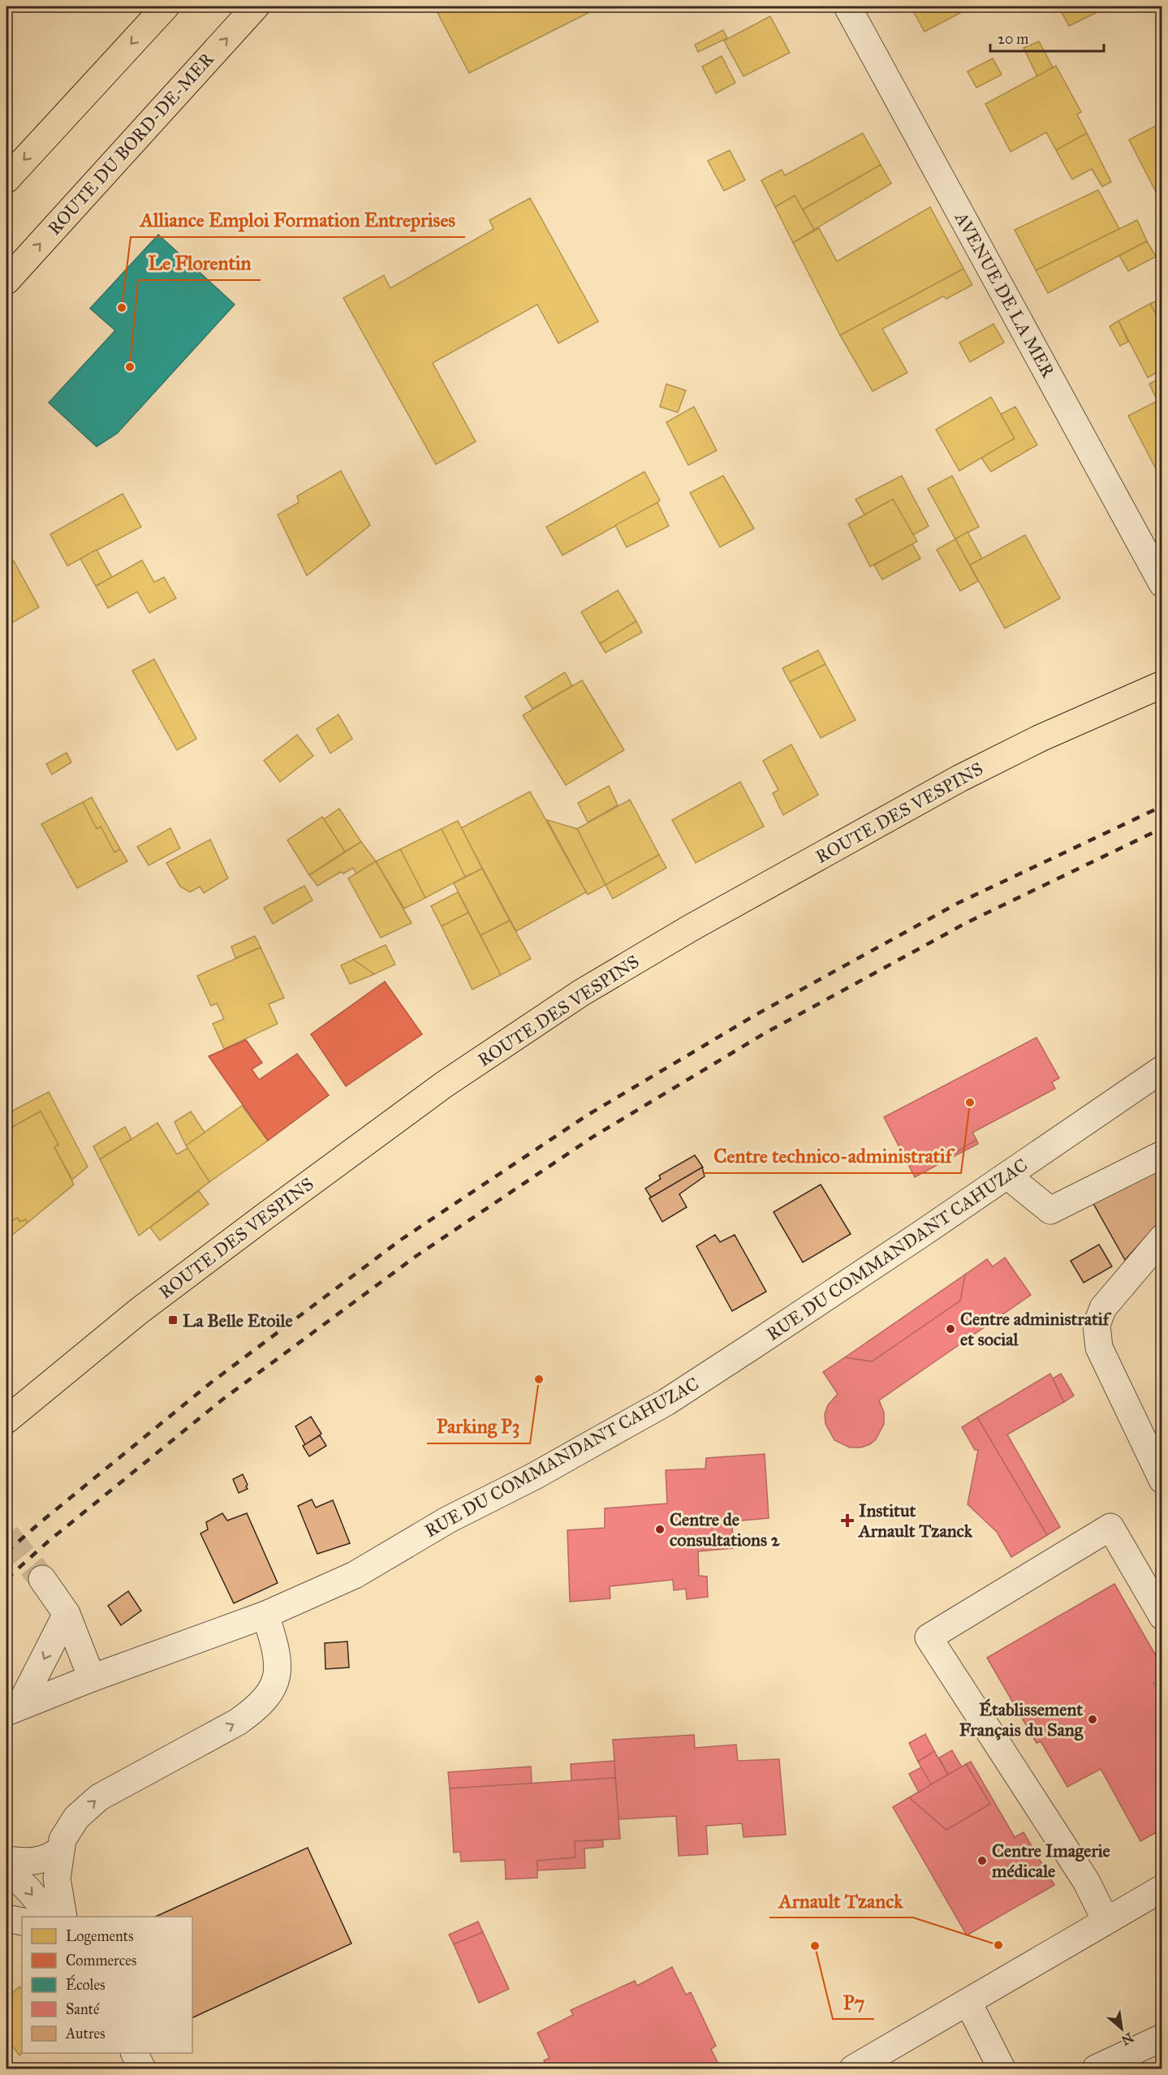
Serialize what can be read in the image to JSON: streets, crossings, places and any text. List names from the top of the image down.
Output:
{
  "streets": {
    "main road": ["ROUTE DU BORD-DE-MER", "ROUTE DES VESPINS"],
    "street": ["AVENUE DE LA MER", "RUE DU COMMANDANT CAHUZAC"]
  },
  "places": {
    "other": [
      "Alliance Emploi Formation Entreprises",
      "Le Florentin",
      "Centre technico-administratif",
      "Centre administratif et social",
      "Parking P3",
      "Centre de consultations 2",
      "Établissement Français du Sang",
      "Centre Imagerie médicale",
      "Arnault Tzanck",
      "P7"
    ],
    "transit": ["La Belle Etoile"],
    "health": ["Institut Arnault Tzanck"]
  },
  "legend": [
    "Logements",
    "Commerces",
    "Écoles",
    "Santé",
    "Autres"
  ],
  "scale_bar": "20 m",
  "north": "bottom right"
}
